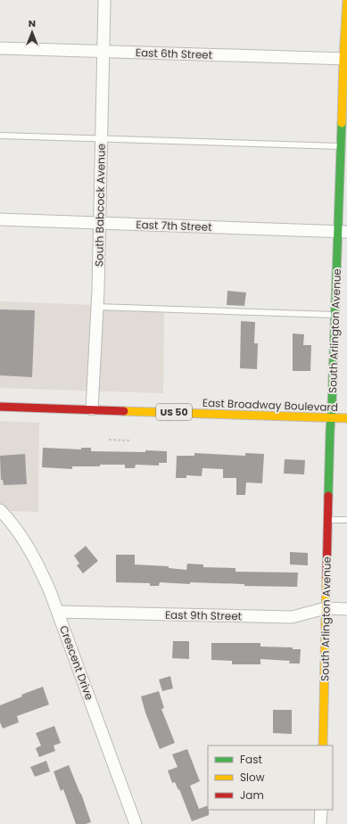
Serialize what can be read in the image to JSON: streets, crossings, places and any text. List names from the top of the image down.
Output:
{
  "streets": {
    "main road": ["South Arlington Avenue", "East Broadway Boulevard", "US 50"],
    "street": [
      "East 6th Street",
      "South Babcock Avenue",
      "East 7th Street",
      "East 9th Street",
      "Crescent Drive"
    ]
  },
  "crossings": [
    ["East 6th Street", "South Babcock Avenue"],
    ["East 6th Street", "South Arlington Avenue"],
    ["South Babcock Avenue", "East 7th Street"],
    ["South Babcock Avenue", "East Broadway Boulevard"],
    ["East 7th Street", "South Arlington Avenue"],
    ["South Arlington Avenue", "East Broadway Boulevard"],
    ["South Arlington Avenue", "East 9th Street"],
    ["East 9th Street", "Crescent Drive"]
  ],
  "legend": ["Fast", "Slow", "Jam"],
  "north": "top"
}
